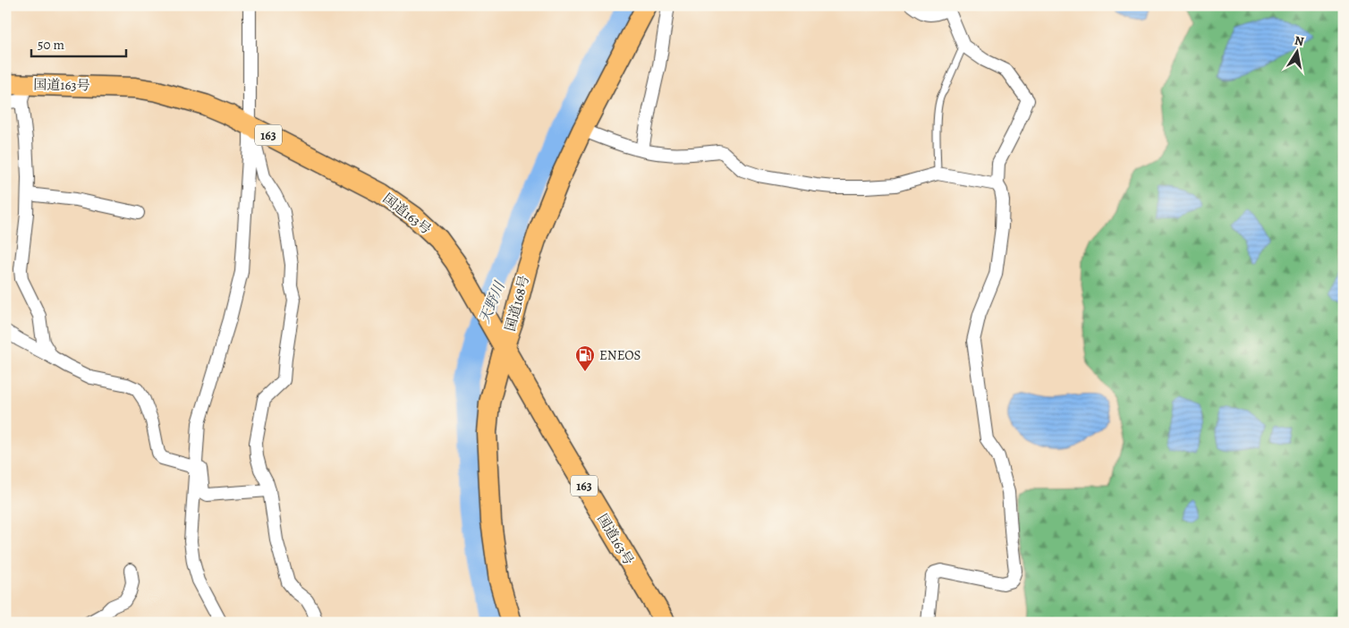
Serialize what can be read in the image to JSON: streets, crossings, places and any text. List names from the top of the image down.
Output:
{
  "streets": {
    "highway": ["国道163号", "163", "国道168号"]
  },
  "crossings": [
    ["国道163号", "国道168号"]
  ],
  "water": ["天野川"],
  "places": {
    "fuel station": ["ENEOS"]
  },
  "scale_bar": "50 m",
  "north": "top"
}
